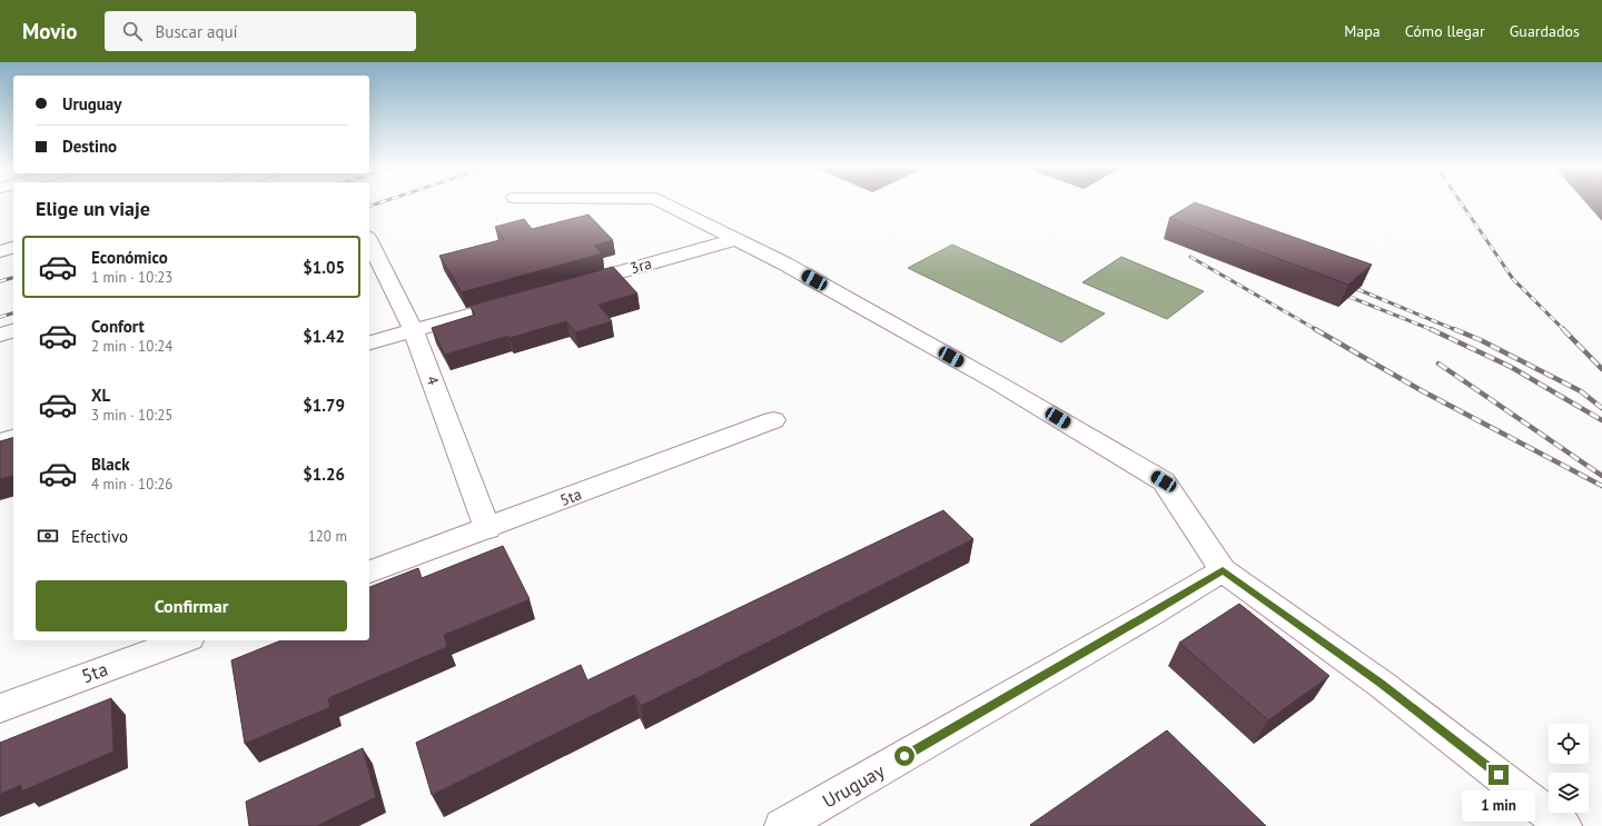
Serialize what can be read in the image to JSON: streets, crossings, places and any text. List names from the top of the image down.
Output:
{
  "streets": {
    "street": [
      "3ra",
      "4",
      "5ta",
      "Uruguay"
    ]
  },
  "crossings": [
    ["4", "5ta"]
  ],
  "page": {
    "header": "Movio",
    "search": "Buscar aquí",
    "nav": ["Mapa", "Cómo llegar", "Guardados"],
    "banner": ["Uruguay", "Destino"],
    "heading": "Elige un viaje",
    "list": [
      {
        "name": "Económico",
        "note": "1 min · 10:23",
        "value": "$1.05"
      },
      {
        "name": "Confort",
        "note": "2 min · 10:24",
        "value": "$1.42"
      },
      {
        "name": "XL",
        "note": "3 min · 10:25",
        "value": "$1.79"
      },
      {
        "name": "Black",
        "note": "4 min · 10:26",
        "value": "$1.26"
      }
    ],
    "pay": ["Efectivo", "120 m"],
    "buttons": "Confirmar",
    "bubble": "1 min"
  }
}
